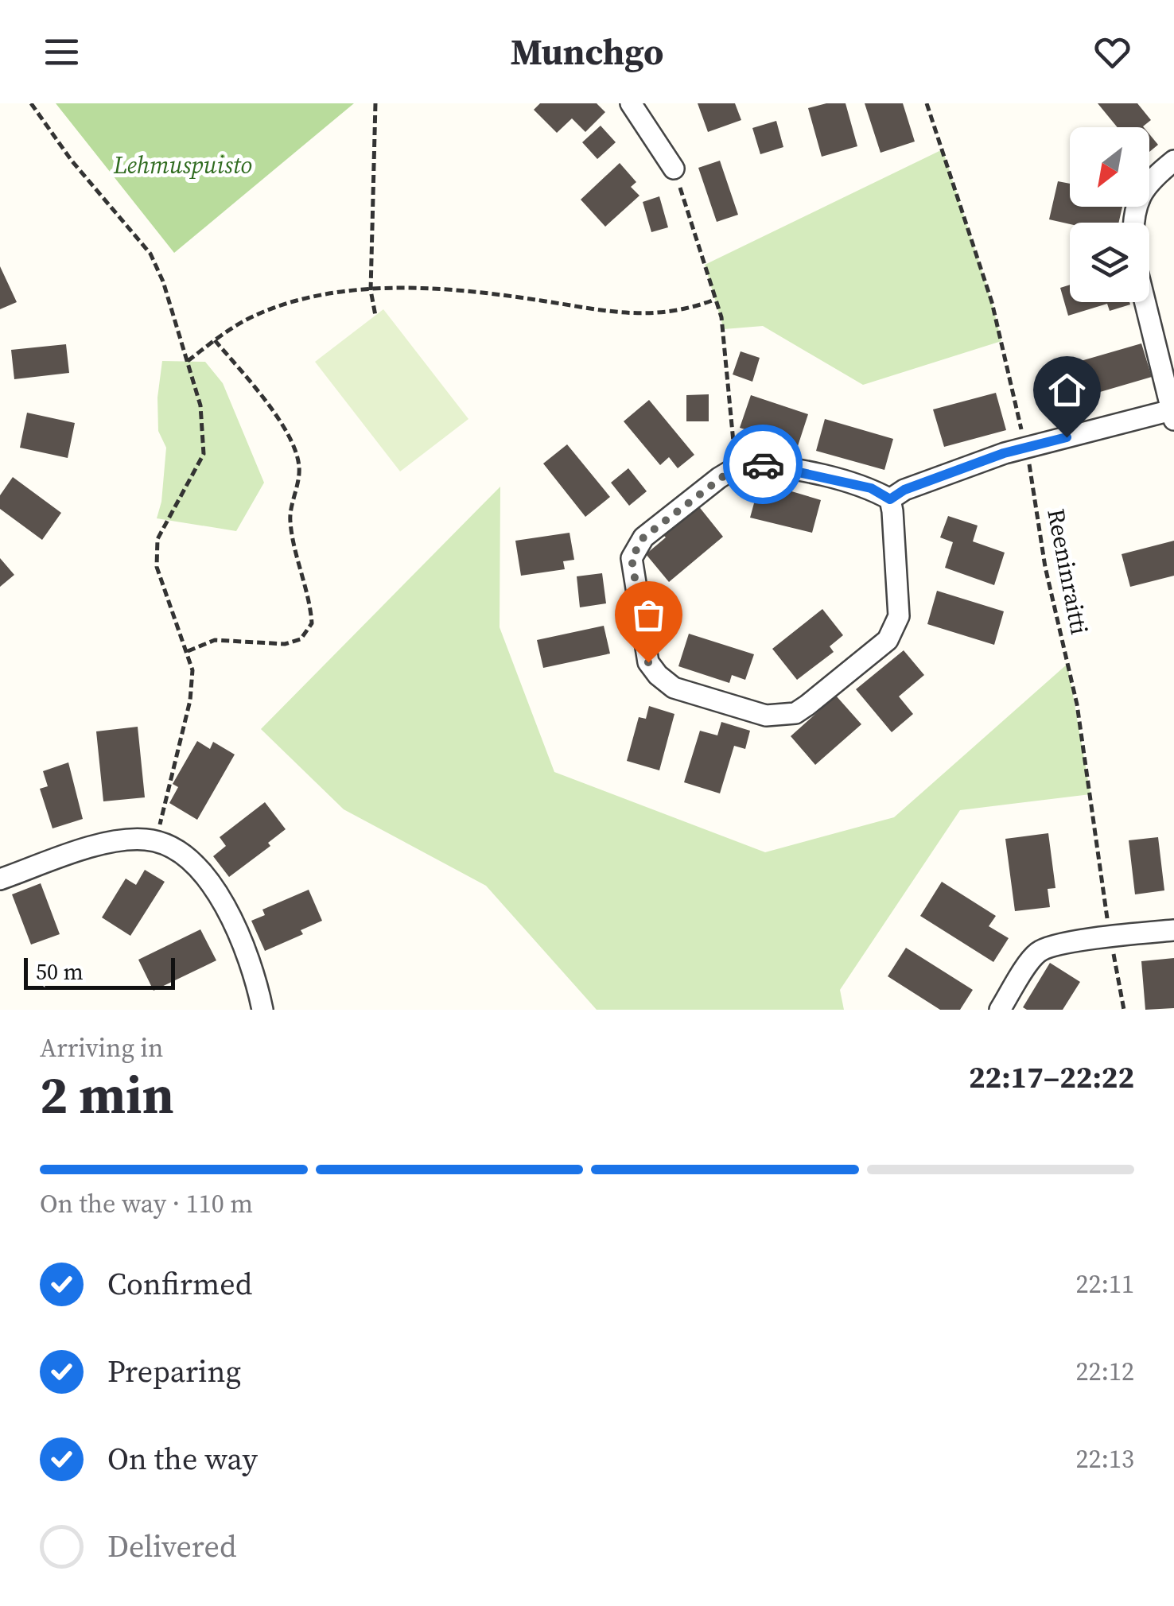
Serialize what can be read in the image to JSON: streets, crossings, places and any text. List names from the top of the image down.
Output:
{
  "streets": {
    "path": ["Reeninraitti"]
  },
  "parks": ["Lehmuspuisto"],
  "scale_bar": "50 m",
  "north": "bottom left",
  "page": {
    "header": "Munchgo",
    "scale": "50 m",
    "heading": ["2 min", "Arriving in", "22:17–22:22"],
    "bar": "On the way · 110 m",
    "list": [
      ["Confirmed", "22:11"],
      ["Preparing", "22:12"],
      ["On the way", "22:13"],
      "Delivered"
    ]
  }
}
